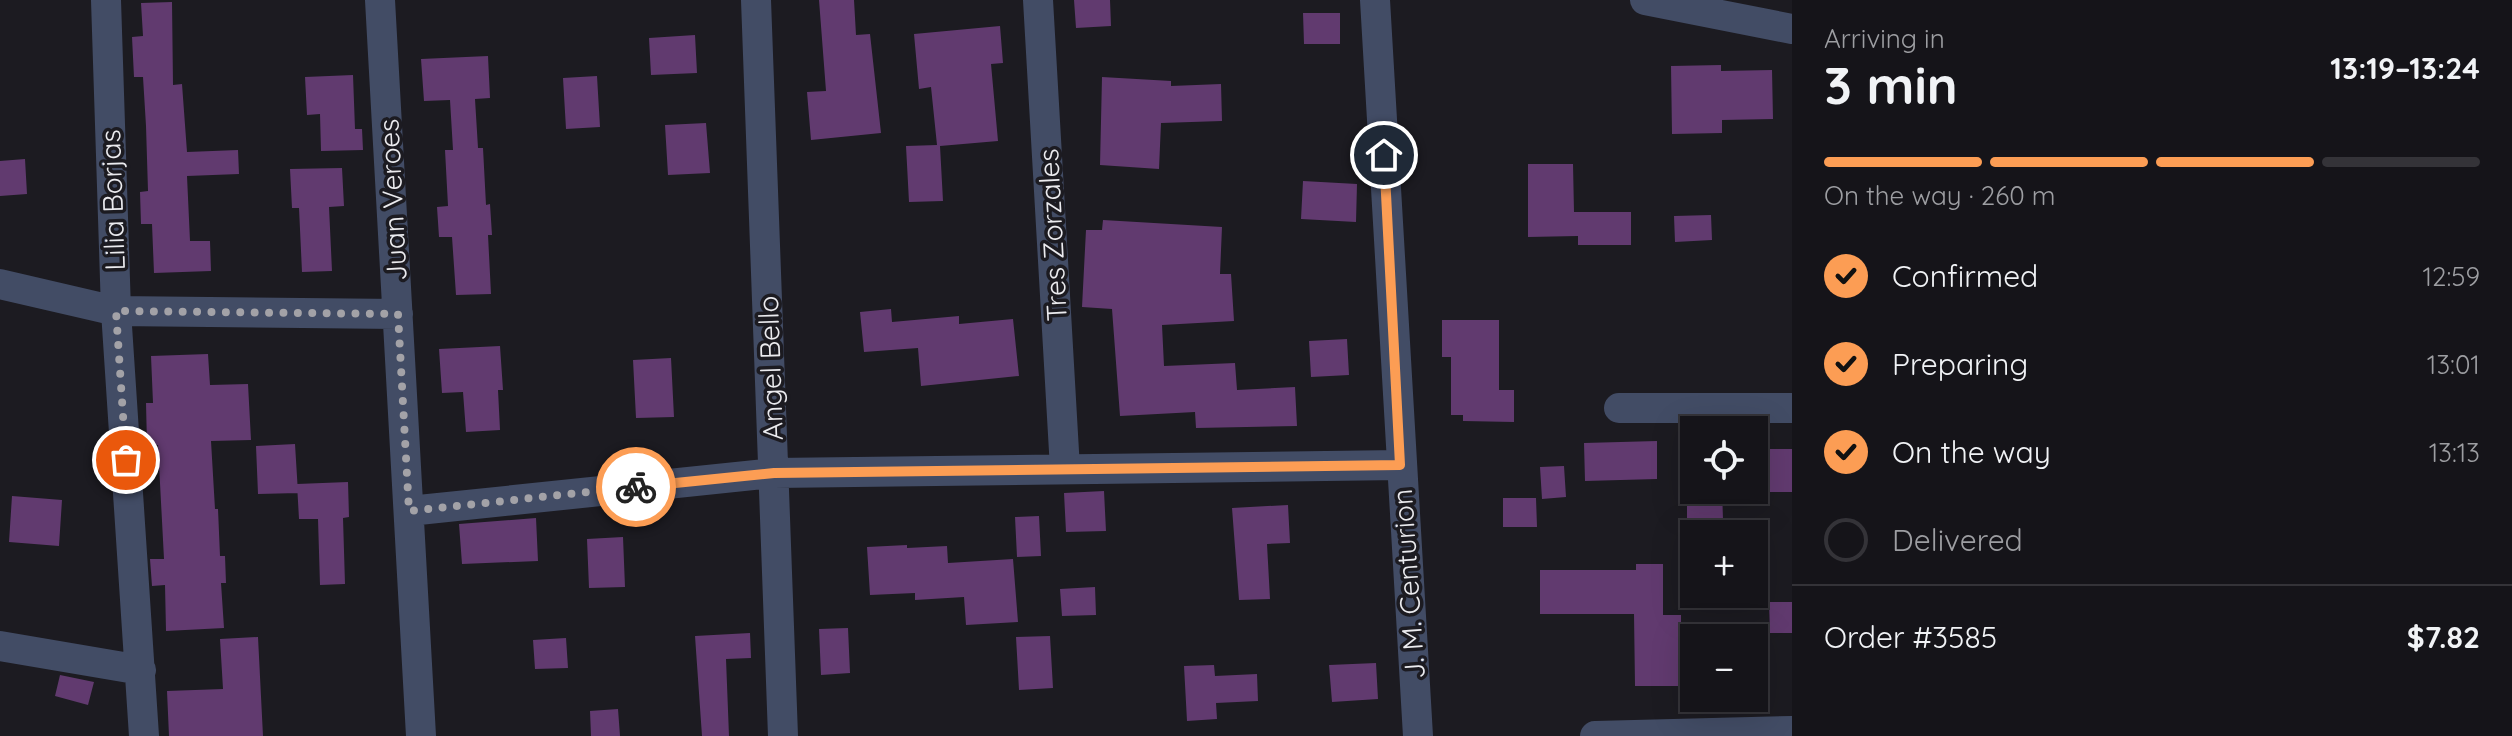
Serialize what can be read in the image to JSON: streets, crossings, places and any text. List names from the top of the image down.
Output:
{
  "streets": {
    "street": [
      "Lilia Borjas",
      "Juan Veroes",
      "Tres Zorzales",
      "Angel Bello",
      "J. M. Centurion"
    ]
  },
  "page": {
    "heading": ["3 min", "Arriving in", "13:19–13:24"],
    "panel": ["Order #3585", "$7.82"],
    "bar": "On the way · 260 m",
    "list": [
      ["Confirmed", "12:59"],
      ["Preparing", "13:01"],
      ["On the way", "13:13"],
      "Delivered"
    ],
    "map_buttons": ["+", "−"]
  }
}
